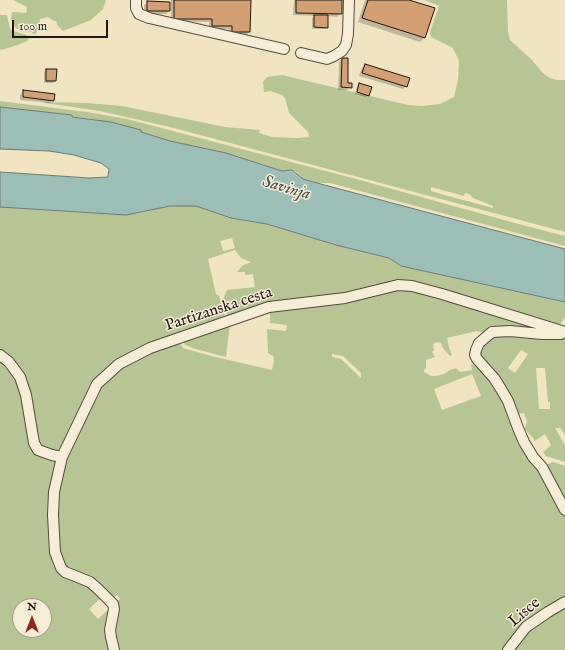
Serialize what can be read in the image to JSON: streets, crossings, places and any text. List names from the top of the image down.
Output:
{
  "streets": {
    "street": ["Partizanska cesta", "Lisce"]
  },
  "water": ["Savinja"],
  "scale_bar": "100 m",
  "north": "top"
}
